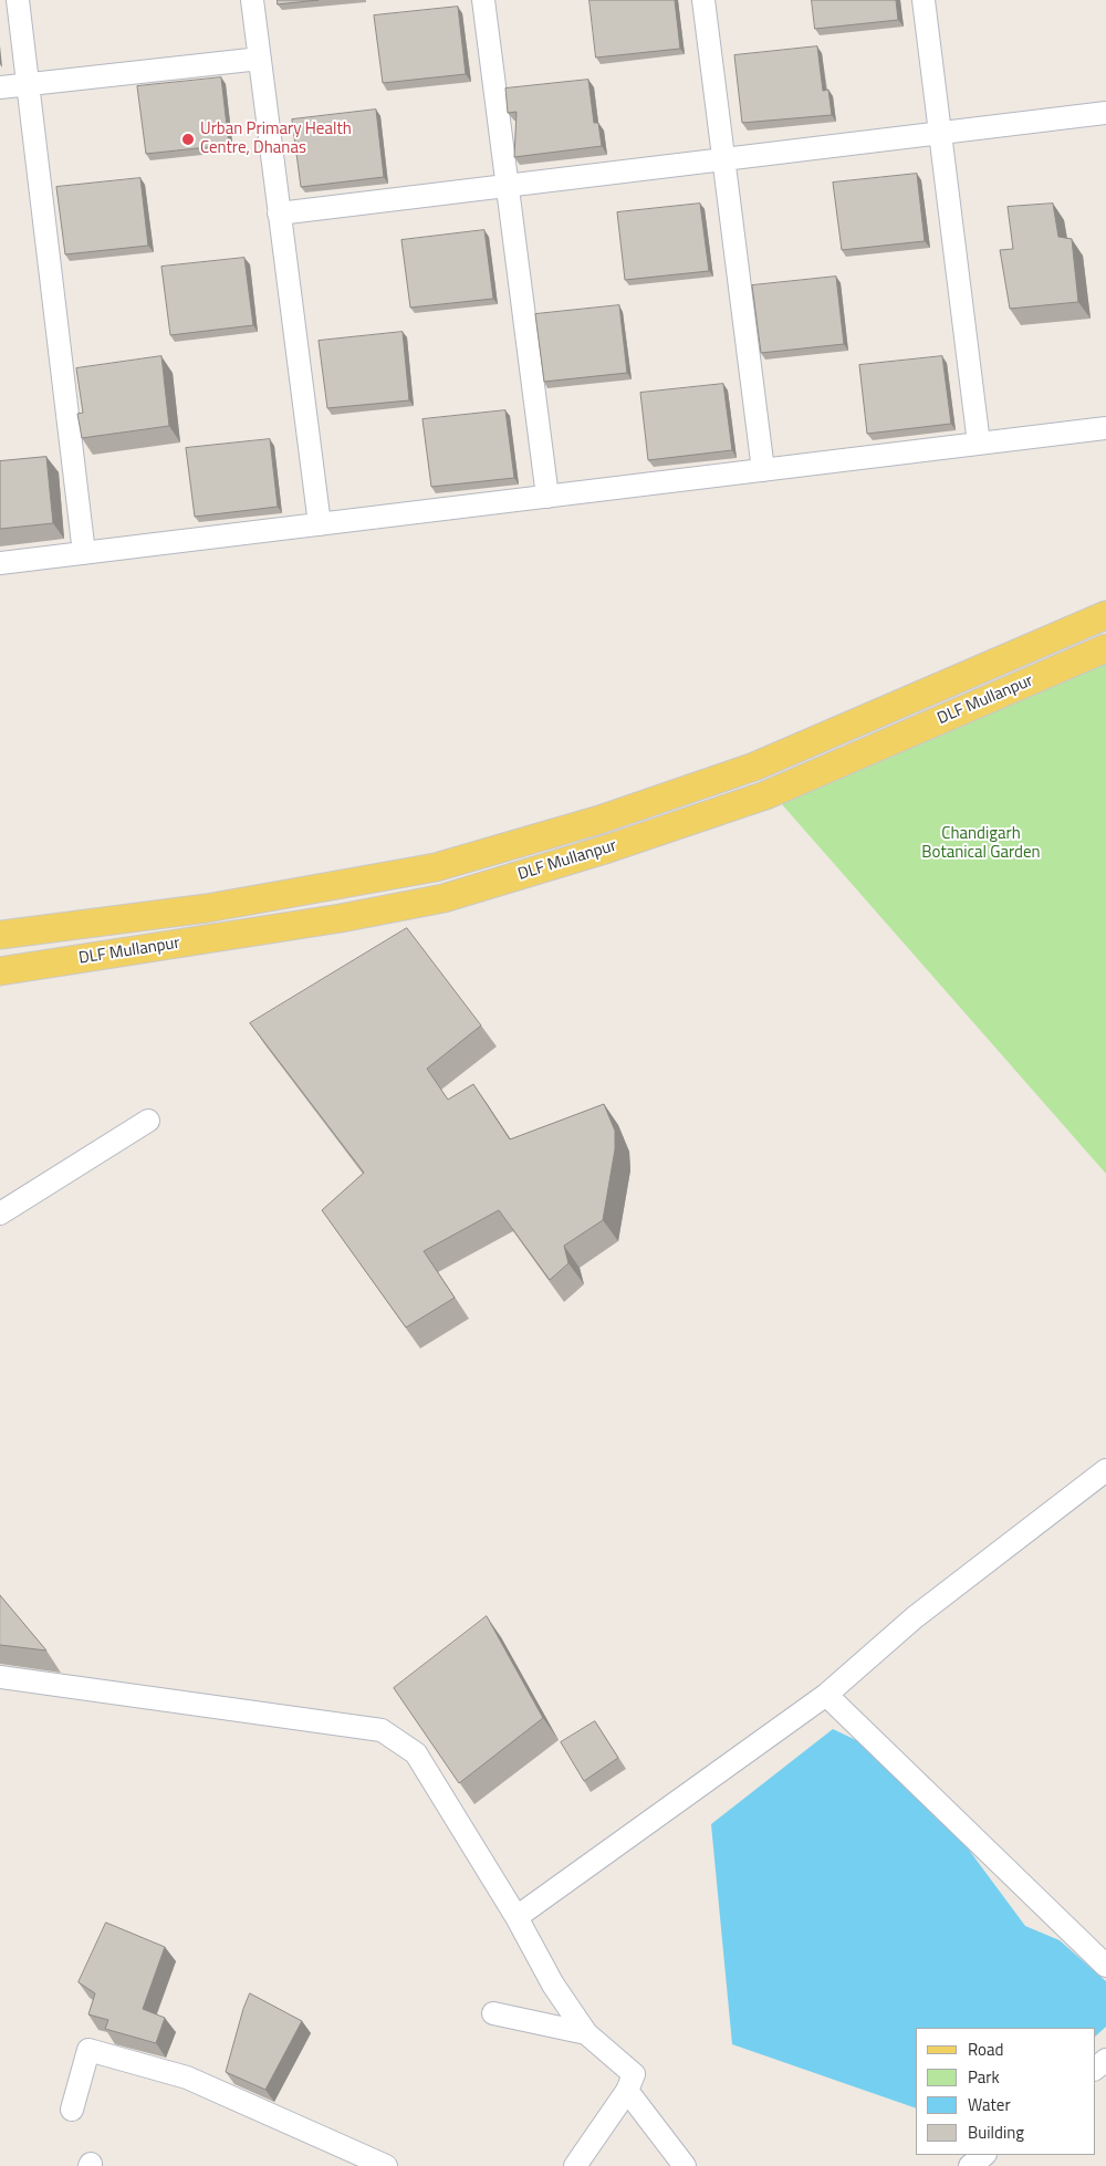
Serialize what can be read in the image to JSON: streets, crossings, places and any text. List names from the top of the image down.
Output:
{
  "streets": {
    "main road": ["DLF Mullanpur"]
  },
  "parks": ["Chandigarh Botanical Garden"],
  "places": ["Urban Primary Health Centre, Dhanas"],
  "legend": [
    "Road",
    "Park",
    "Water",
    "Building"
  ]
}
